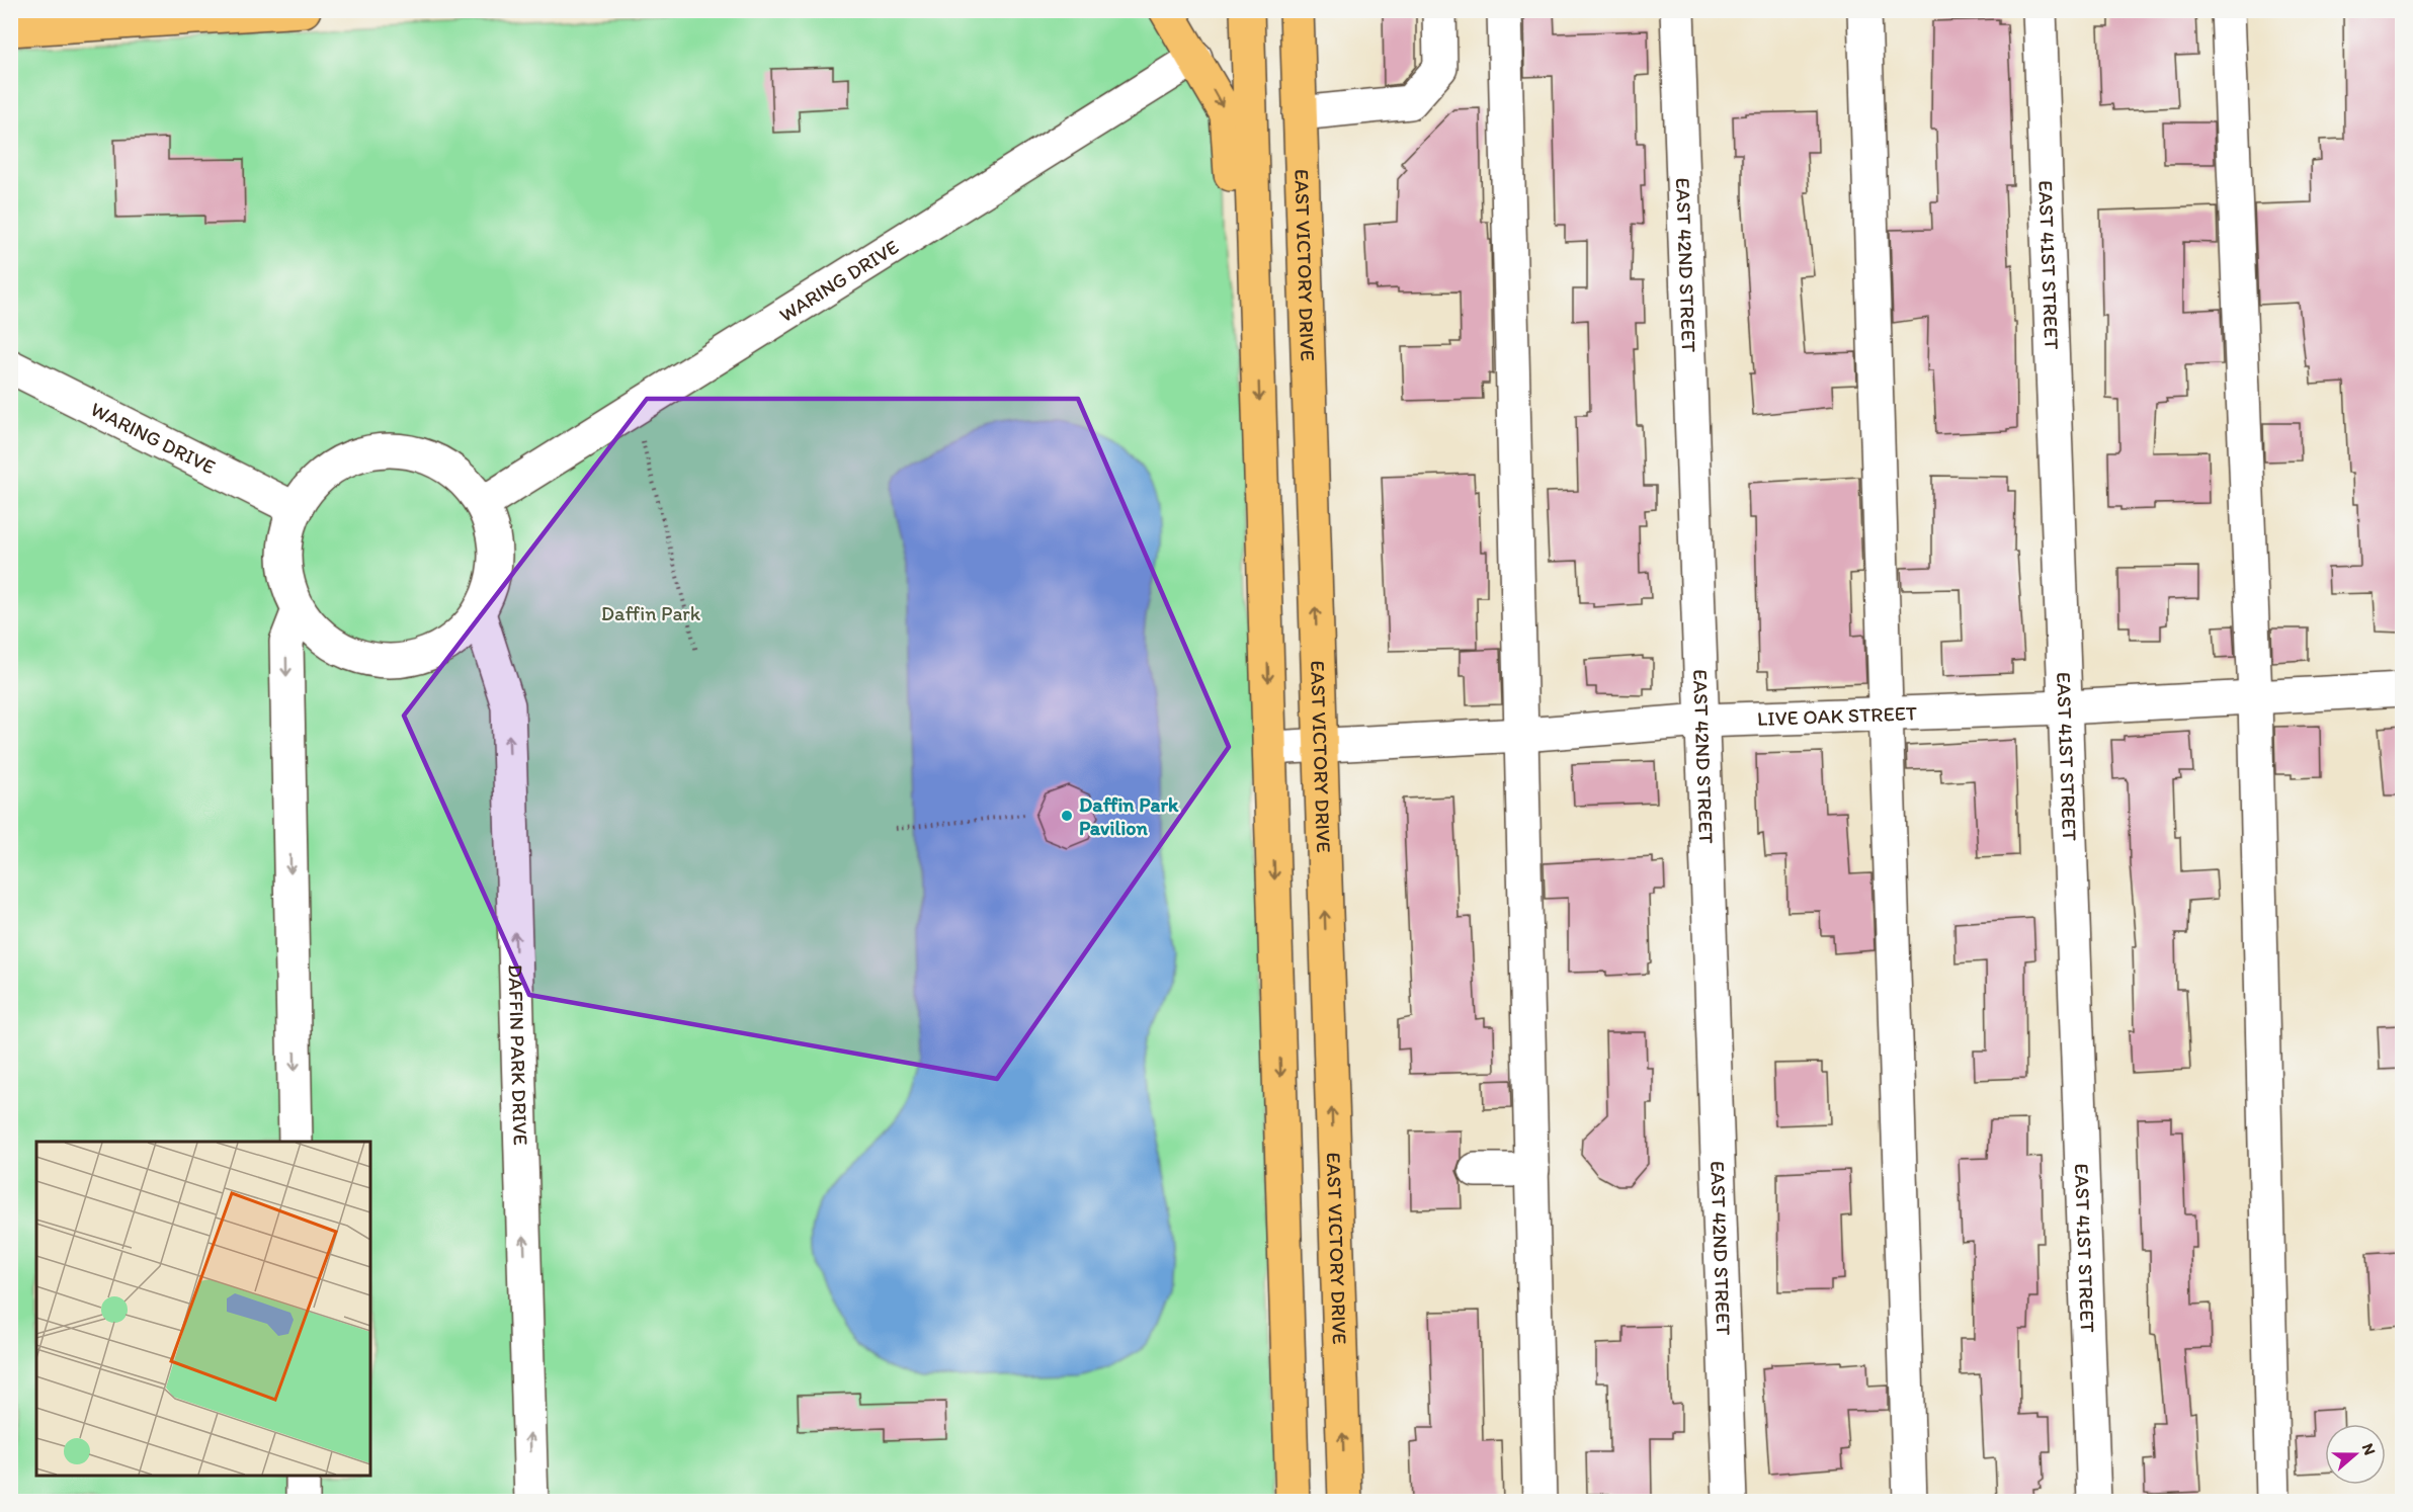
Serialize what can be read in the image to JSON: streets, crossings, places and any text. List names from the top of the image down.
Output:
{
  "streets": {
    "main road": ["EAST VICTORY DRIVE"],
    "street": [
      "EAST 42ND STREET",
      "EAST 41ST STREET",
      "WARING DRIVE",
      "LIVE OAK STREET",
      "DAFFIN PARK DRIVE"
    ]
  },
  "crossings": [
    ["EAST VICTORY DRIVE", "LIVE OAK STREET"],
    ["EAST 42ND STREET", "LIVE OAK STREET"],
    ["EAST 41ST STREET", "LIVE OAK STREET"],
    ["WARING DRIVE", "DAFFIN PARK DRIVE"]
  ],
  "parks": ["Daffin Park"],
  "places": ["Daffin Park Pavilion"],
  "north": "right"
}
